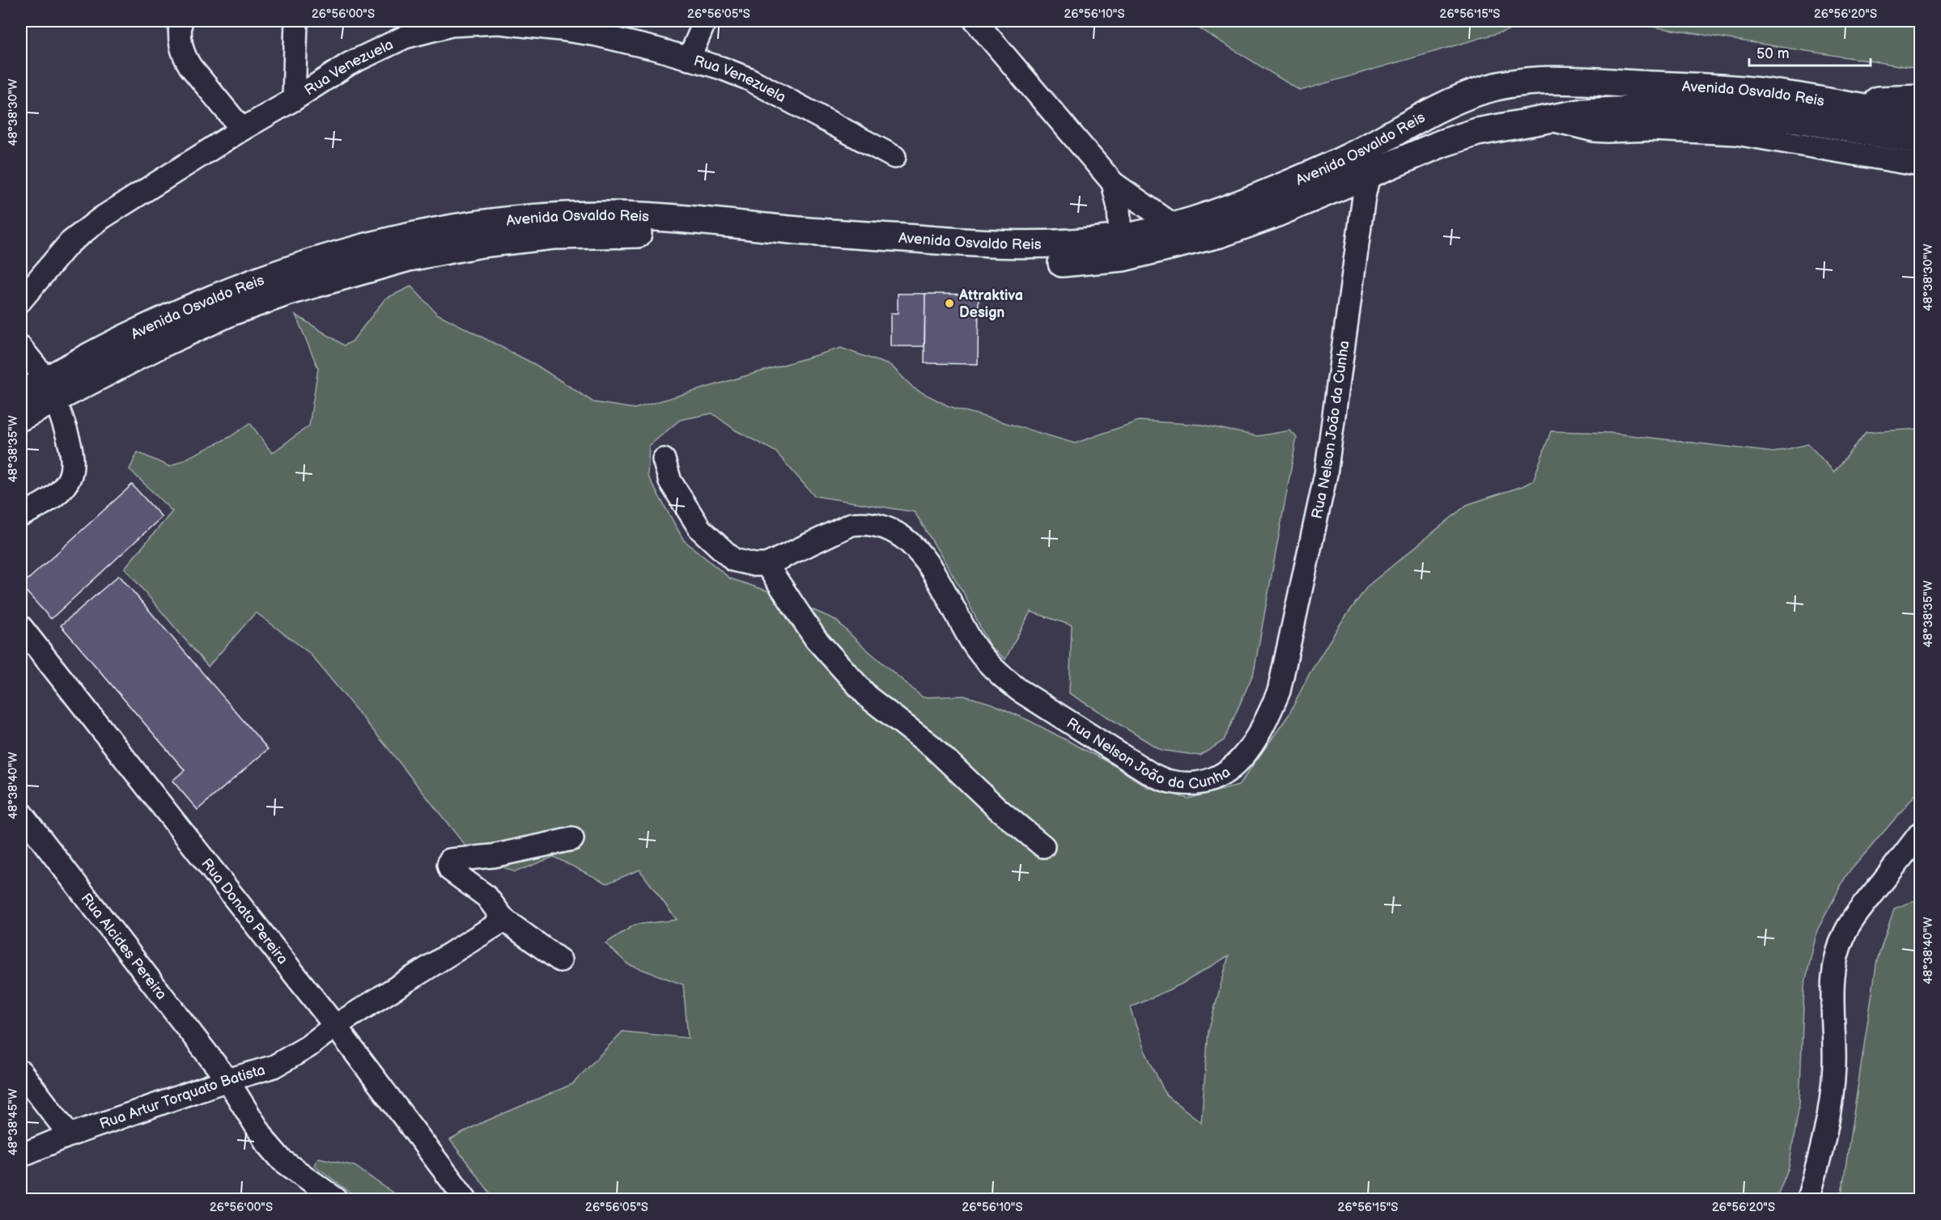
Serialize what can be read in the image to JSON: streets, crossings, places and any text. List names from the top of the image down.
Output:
{
  "streets": {
    "main road": ["Avenida Osvaldo Reis"],
    "street": [
      "Rua Venezuela",
      "Rua Nelson João da Cunha",
      "Rua Donato Pereira",
      "Rua Alcides Pereira",
      "Rua Artur Torquato Batista"
    ]
  },
  "crossings": [
    ["Avenida Osvaldo Reis", "Rua Nelson João da Cunha"],
    ["Rua Donato Pereira", "Rua Artur Torquato Batista"],
    ["Rua Alcides Pereira", "Rua Artur Torquato Batista"]
  ],
  "places": ["Attraktiva Design"],
  "scale_bar": "50 m",
  "coordinates": [
    "26°56'00\"S",
    "26°56'05\"S",
    "26°56'10\"S",
    "26°56'15\"S",
    "26°56'20\"S",
    "48°38'30\"W",
    "48°38'35\"W",
    "48°38'40\"W",
    "48°38'45\"W"
  ]
}
